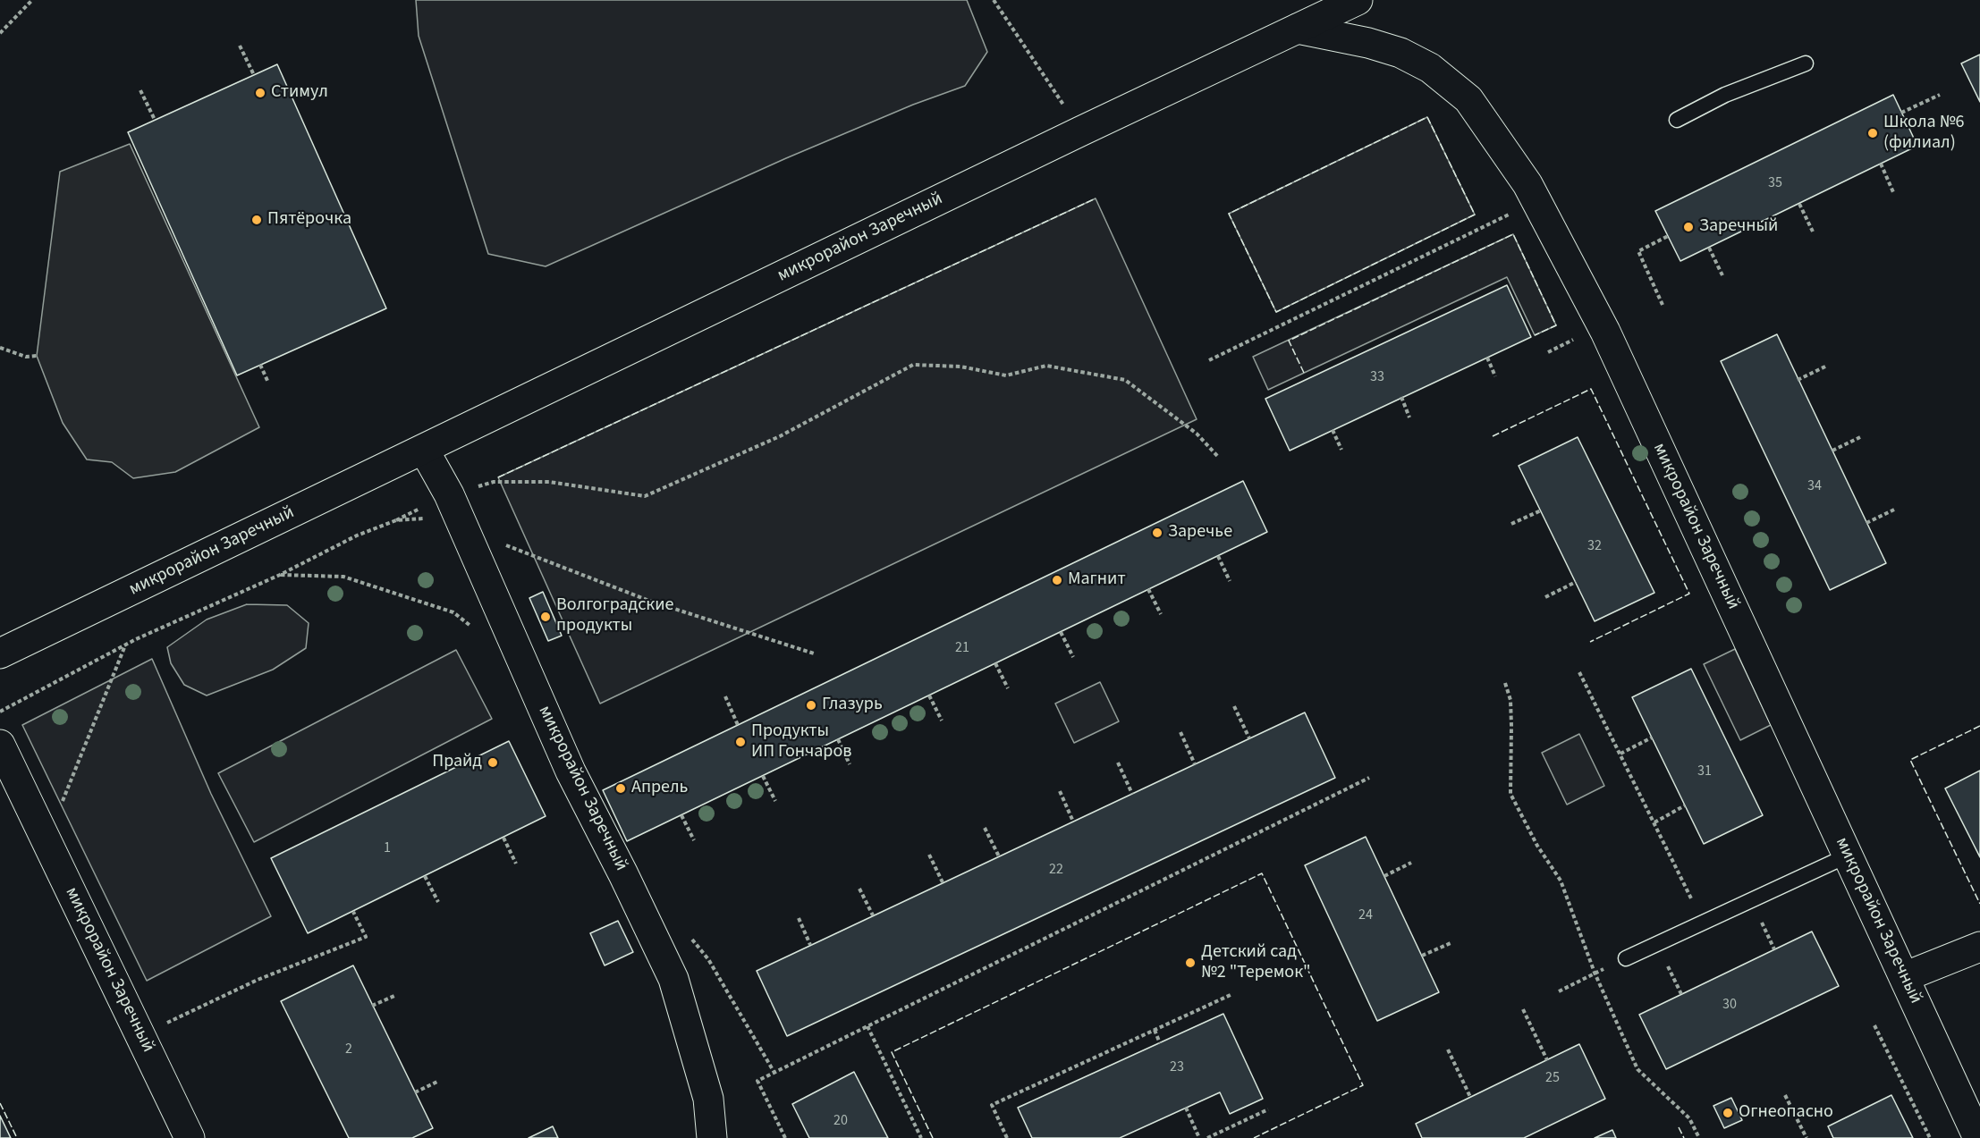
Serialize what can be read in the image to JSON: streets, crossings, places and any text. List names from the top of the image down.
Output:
{
  "streets": {
    "street": ["микрорайон Заречный"]
  },
  "places": [
    "Стимул",
    "Школа №6 (филиал)",
    "Пятёрочка",
    "Заречный",
    "Заречье",
    "Магнит",
    "Волгоградские продукты",
    "Глазурь",
    "Продукты ИП Гончаров",
    "Прайд",
    "Апрель",
    "Детский сад №2 \"Теремок\"",
    "Огнеопасно"
  ],
  "house_numbers": [
    "35",
    "33",
    "34",
    "32",
    "21",
    "31",
    "1",
    "22",
    "24",
    "30",
    "2",
    "23",
    "25",
    "20"
  ]
}
